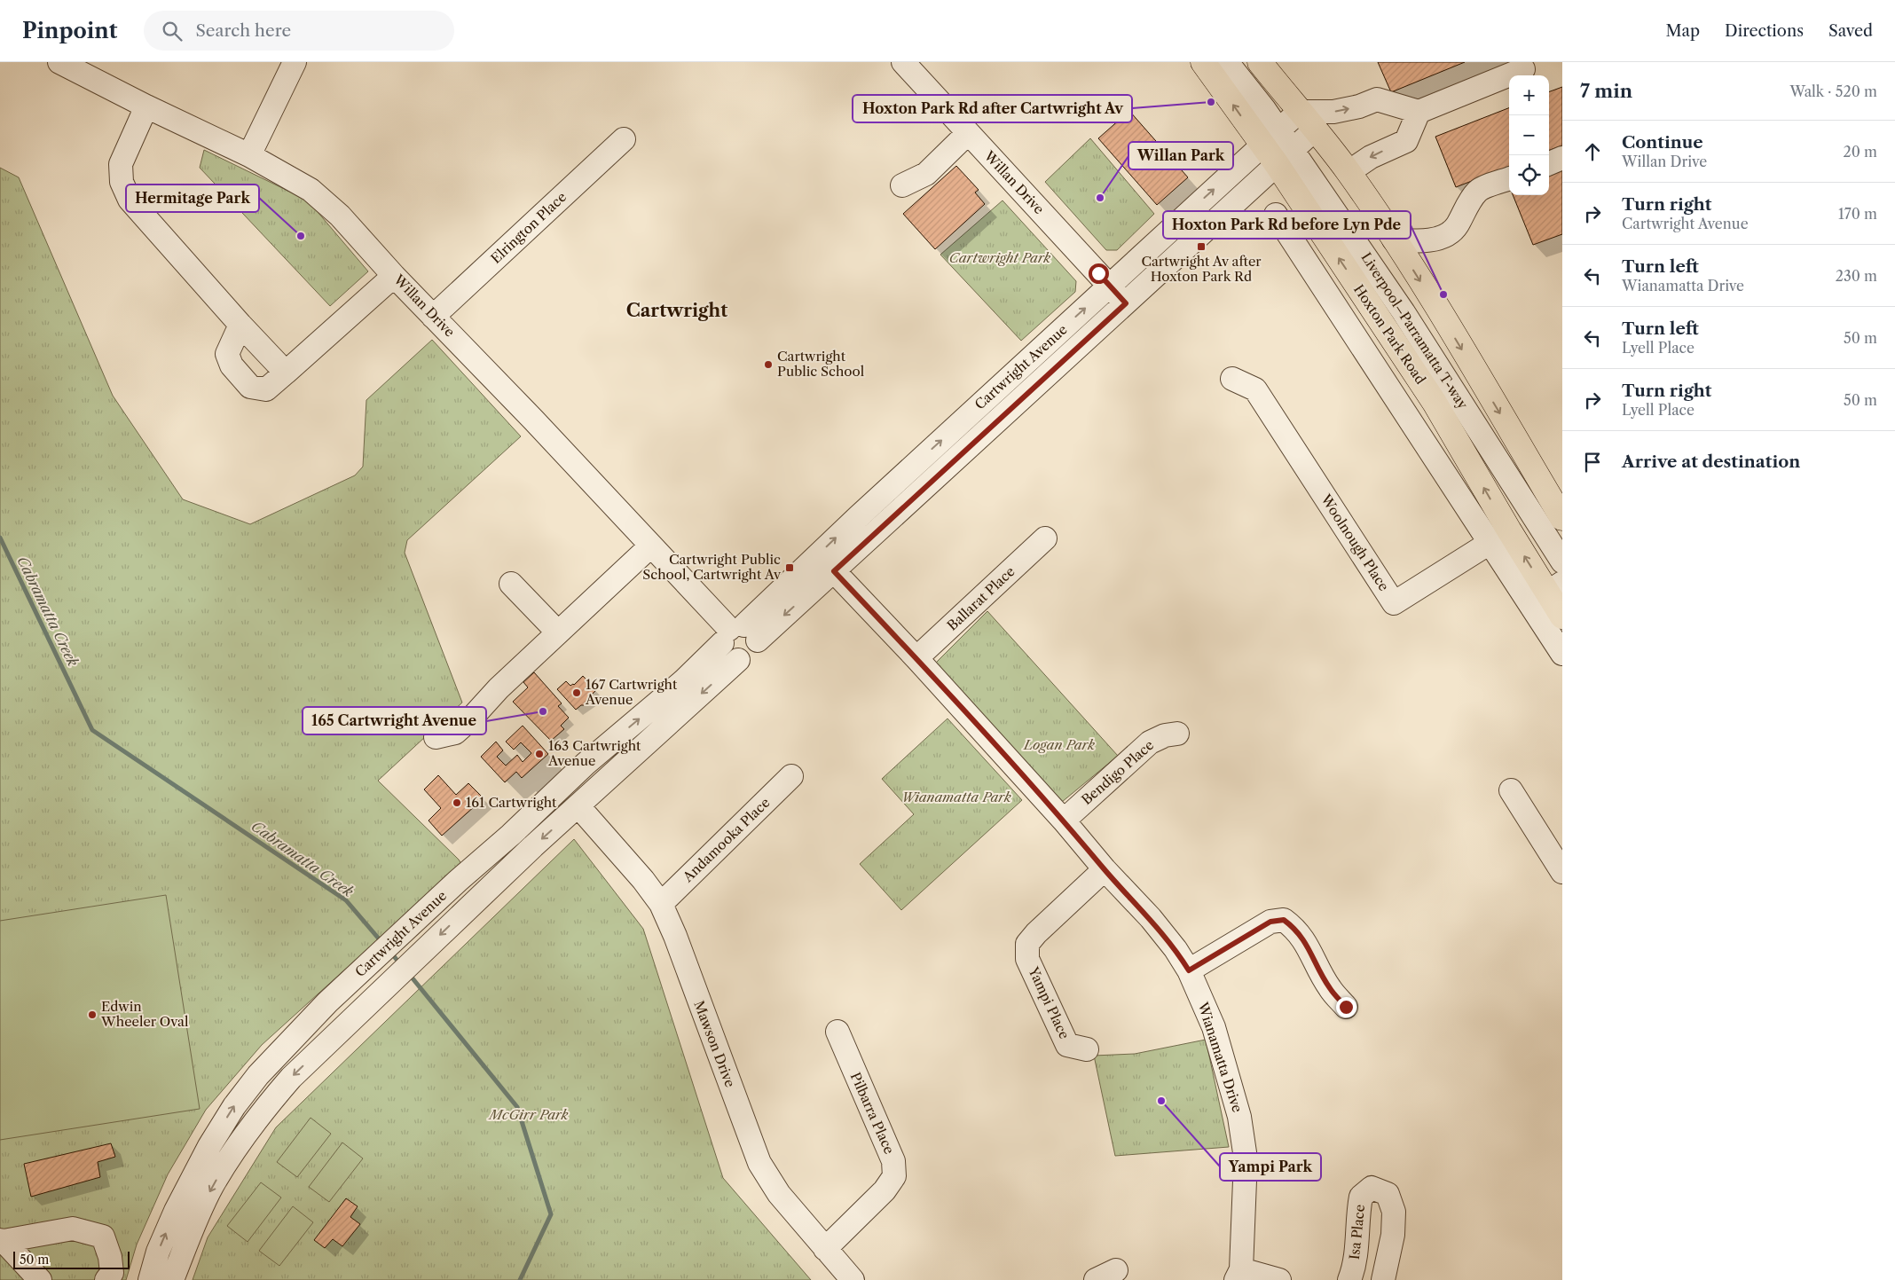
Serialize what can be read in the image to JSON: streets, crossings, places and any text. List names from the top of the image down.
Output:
{
  "streets": {
    "main road": ["Hoxton Park Road"],
    "street": [
      "Willan Drive",
      "Elrington Place",
      "Liverpool–Parramatta T-way",
      "Cartwright Avenue",
      "Woolnough Place",
      "Ballarat Place",
      "Bendigo Place",
      "Andamooka Place",
      "Yampi Place",
      "Mawson Drive",
      "Wianamatta Drive",
      "Pilbarra Place",
      "Isa Place"
    ]
  },
  "crossings": [
    ["Willan Drive", "Elrington Place"],
    ["Willan Drive", "Cartwright Avenue"],
    ["Liverpool–Parramatta T-way", "Hoxton Park Road"],
    ["Liverpool–Parramatta T-way", "Cartwright Avenue"],
    ["Hoxton Park Road", "Cartwright Avenue"],
    ["Hoxton Park Road", "Woolnough Place"],
    ["Cartwright Avenue", "Mawson Drive"],
    ["Cartwright Avenue", "Wianamatta Drive"],
    ["Ballarat Place", "Wianamatta Drive"],
    ["Bendigo Place", "Wianamatta Drive"],
    ["Andamooka Place", "Mawson Drive"],
    ["Yampi Place", "Wianamatta Drive"],
    ["Mawson Drive", "Pilbarra Place"]
  ],
  "districts": ["Cartwright"],
  "water": ["Cabramatta Creek"],
  "parks": [
    "Cartwright Park",
    "Logan Park",
    "Wianamatta Park",
    "McGirr Park"
  ],
  "places": {
    "other": [
      "Hoxton Park Rd after Cartwright Av",
      "Willan Park",
      "Hermitage Park",
      "Hoxton Park Rd before Lyn Pde",
      "Cartwright Public School",
      "167 Cartwright Avenue",
      "165 Cartwright Avenue",
      "163 Cartwright Avenue",
      "161 Cartwright",
      "Edwin Wheeler Oval",
      "Yampi Park"
    ],
    "transit": ["Cartwright Av after Hoxton Park Rd", "Cartwright Public School, Cartwright Av"]
  },
  "scale_bar": "50 m",
  "page": {
    "header": "Pinpoint",
    "search": "Search here",
    "nav": ["Map", "Directions", "Saved"],
    "heading": ["7 min", "Walk · 520 m"],
    "map_buttons": ["+", "−"],
    "list": [
      ["Continue", "Willan Drive", "20 m"],
      ["Turn right", "Cartwright Avenue", "170 m"],
      ["Turn left", "Wianamatta Drive", "230 m"],
      ["Turn left", "Lyell Place", "50 m"],
      ["Turn right", "Lyell Place", "50 m"],
      "Arrive at destination"
    ],
    "scale": "50 m"
  }
}
